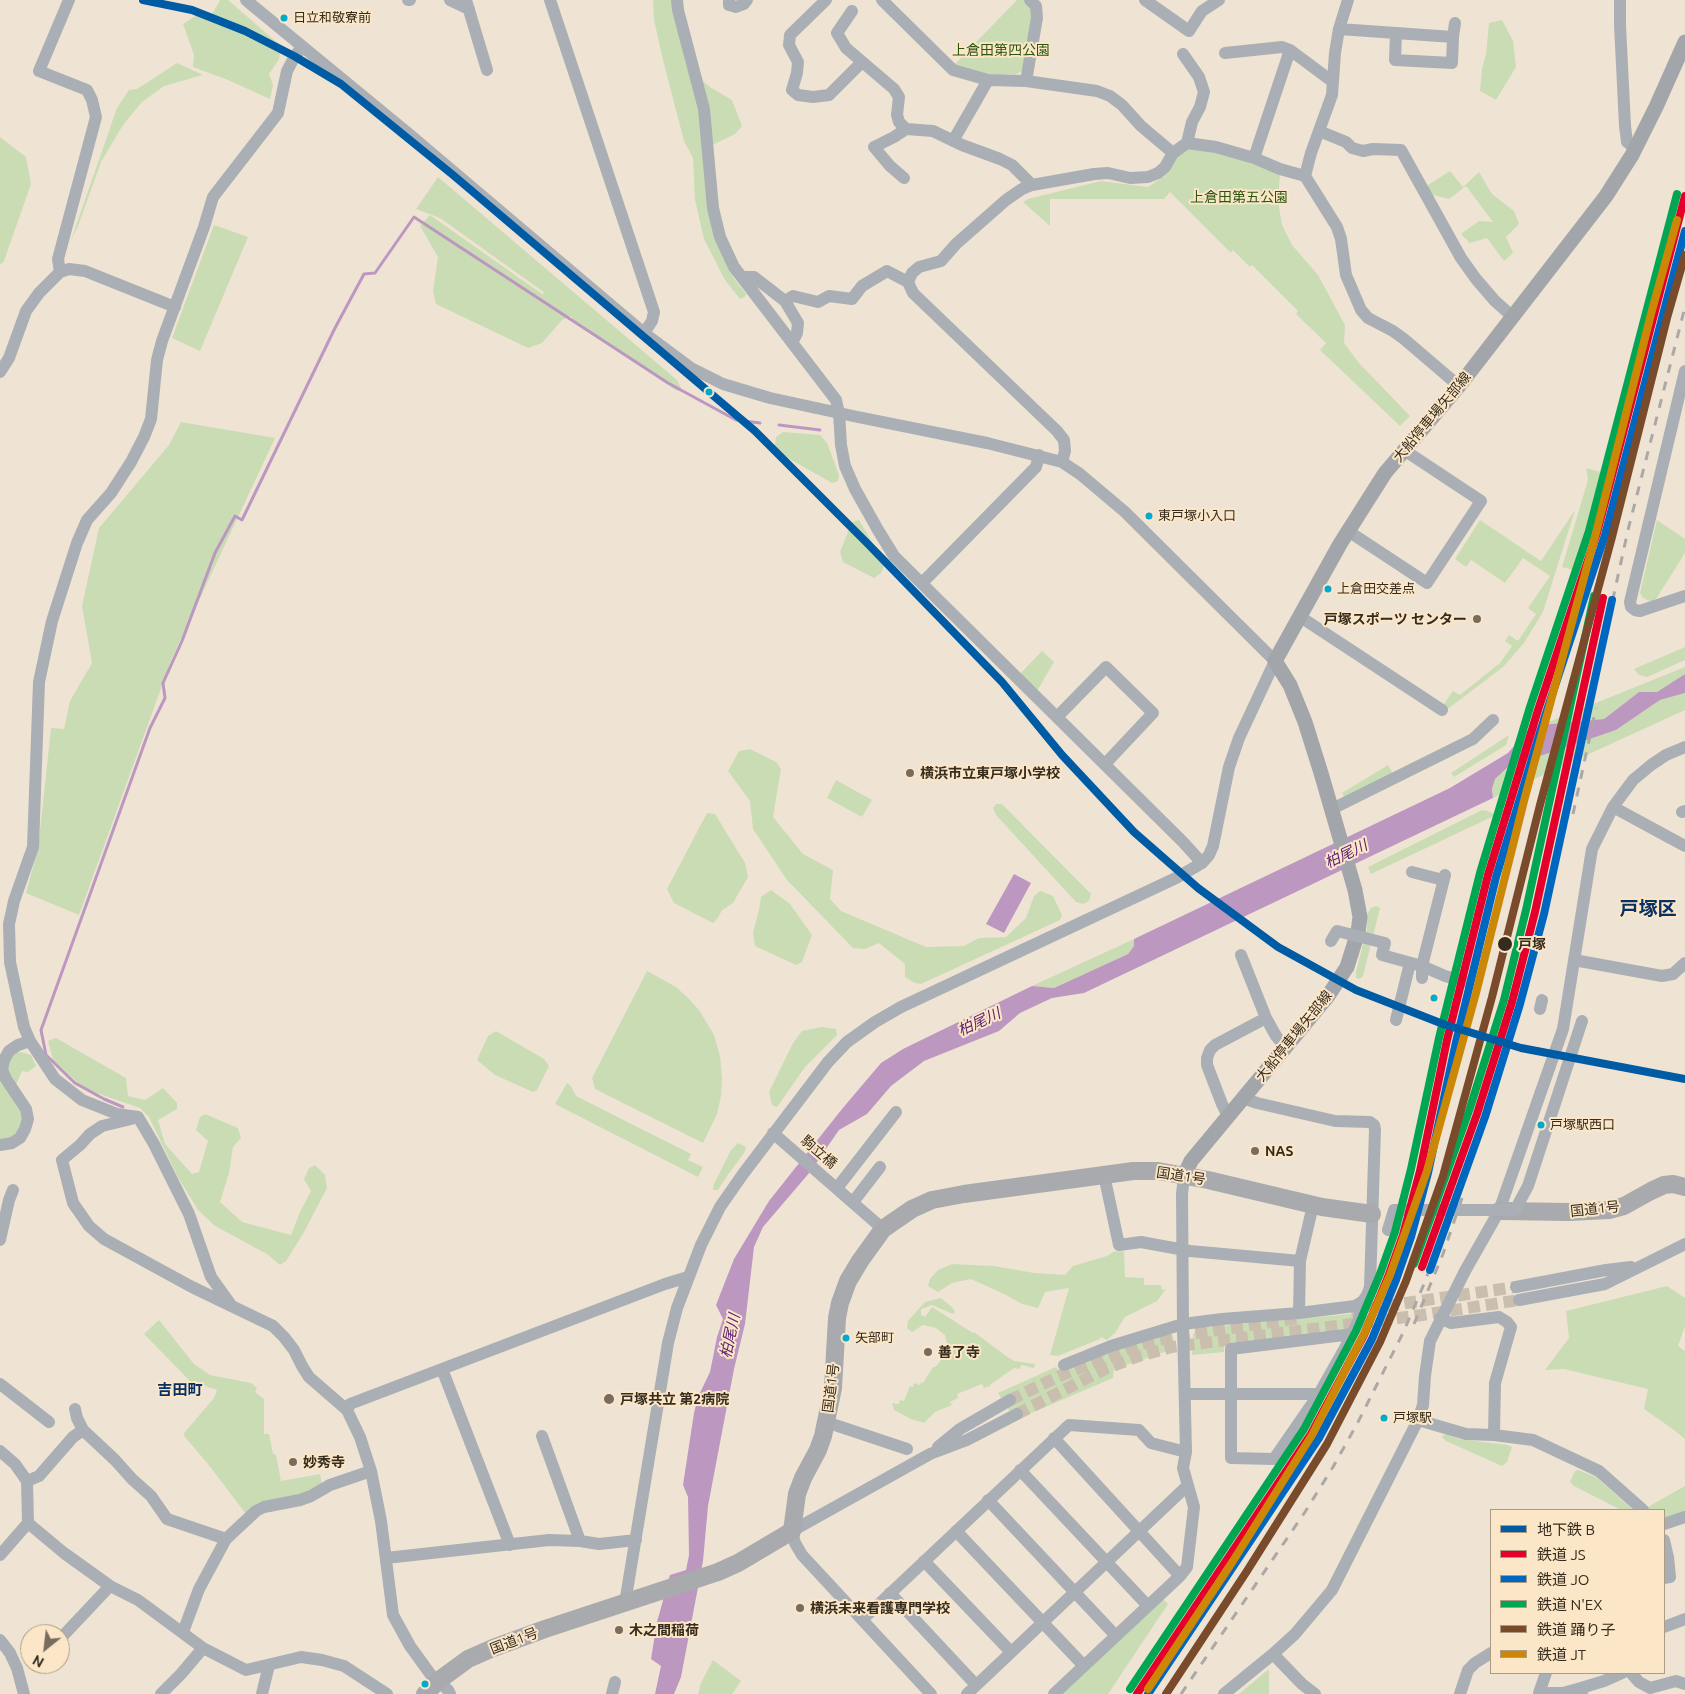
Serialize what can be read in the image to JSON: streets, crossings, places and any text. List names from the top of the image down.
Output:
{
  "streets": {
    "highway": ["国道1号"],
    "main road": ["大船停車場矢部線"],
    "street": ["駒立橋"]
  },
  "crossings": [
    ["大船停車場矢部線", "国道1号"],
    ["駒立橋", "国道1号"]
  ],
  "districts": ["戸塚区", "吉田町"],
  "water": ["柏尾川"],
  "parks": ["上倉田第四公園", "上倉田第五公園"],
  "places": [
    "日立和敬寮前",
    "東戸塚小入口",
    "上倉田交差点",
    "戸塚スポーツ センター",
    "横浜市立東戸塚小学校",
    "戸塚",
    "戸塚駅西口",
    "NAS",
    "矢部町",
    "善了寺",
    "戸塚共立 第2病院",
    "戸塚駅",
    "妙秀寺",
    "横浜未来看護専門学校",
    "木之間稲荷"
  ],
  "lines": [
    "metro line B",
    "rail line N'EX",
    "rail line JS",
    "rail line JT",
    "rail line JO",
    "rail line 踊り子"
  ],
  "legend": [
    "地下鉄 B",
    "鉄道 JS",
    "鉄道 JO",
    "鉄道 N'EX",
    "鉄道 踊り子",
    "鉄道 JT"
  ],
  "north": "bottom left"
}
